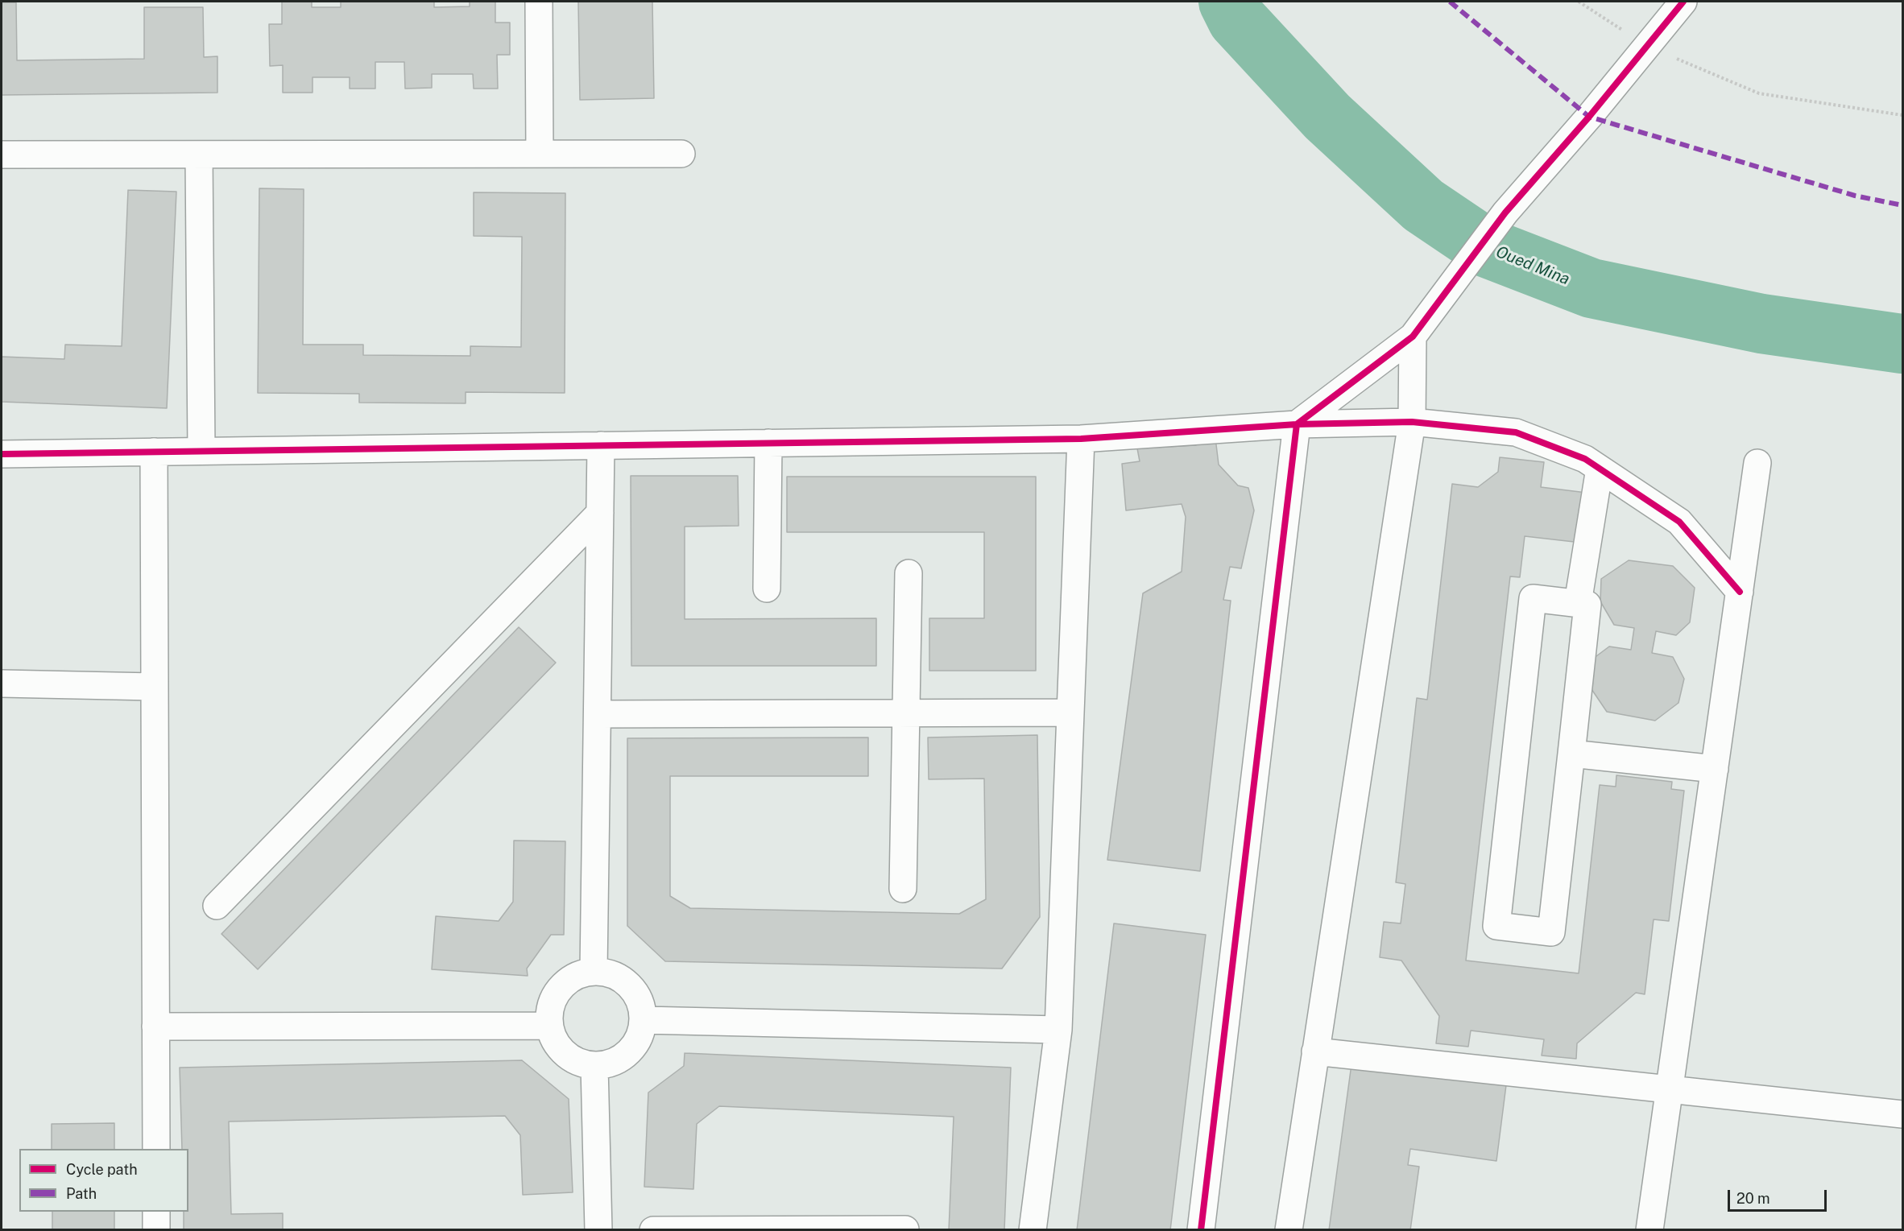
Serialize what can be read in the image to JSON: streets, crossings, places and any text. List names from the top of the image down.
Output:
{
  "water": ["Oued Mina"],
  "legend": ["Cycle path", "Path"],
  "scale_bar": "20 m"
}
